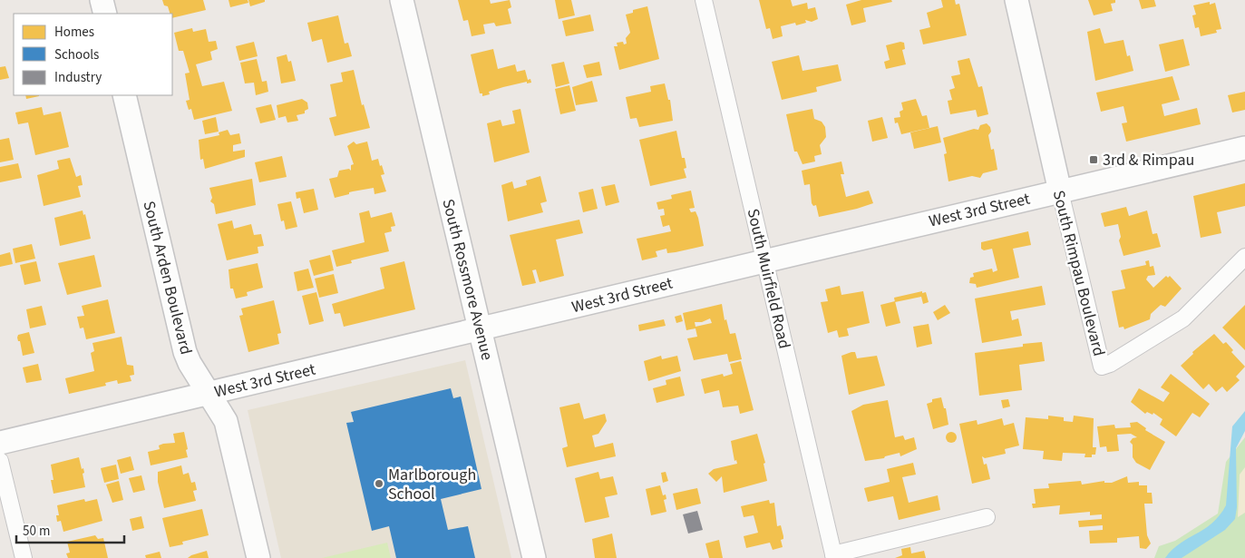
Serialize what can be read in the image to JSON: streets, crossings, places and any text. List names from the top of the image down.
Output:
{
  "streets": {
    "main road": [
      "West 3rd Street",
      "South Rimpau Boulevard",
      "South Arden Boulevard",
      "South Rossmore Avenue"
    ],
    "street": ["South Muirfield Road"]
  },
  "crossings": [
    ["West 3rd Street", "South Rimpau Boulevard"],
    ["West 3rd Street", "South Arden Boulevard"],
    ["West 3rd Street", "South Muirfield Road"],
    ["West 3rd Street", "South Rossmore Avenue"]
  ],
  "places": {
    "transit": ["3rd & Rimpau"],
    "other": ["Marlborough School"]
  },
  "legend": ["Homes", "Schools", "Industry"],
  "scale_bar": "50 m"
}
